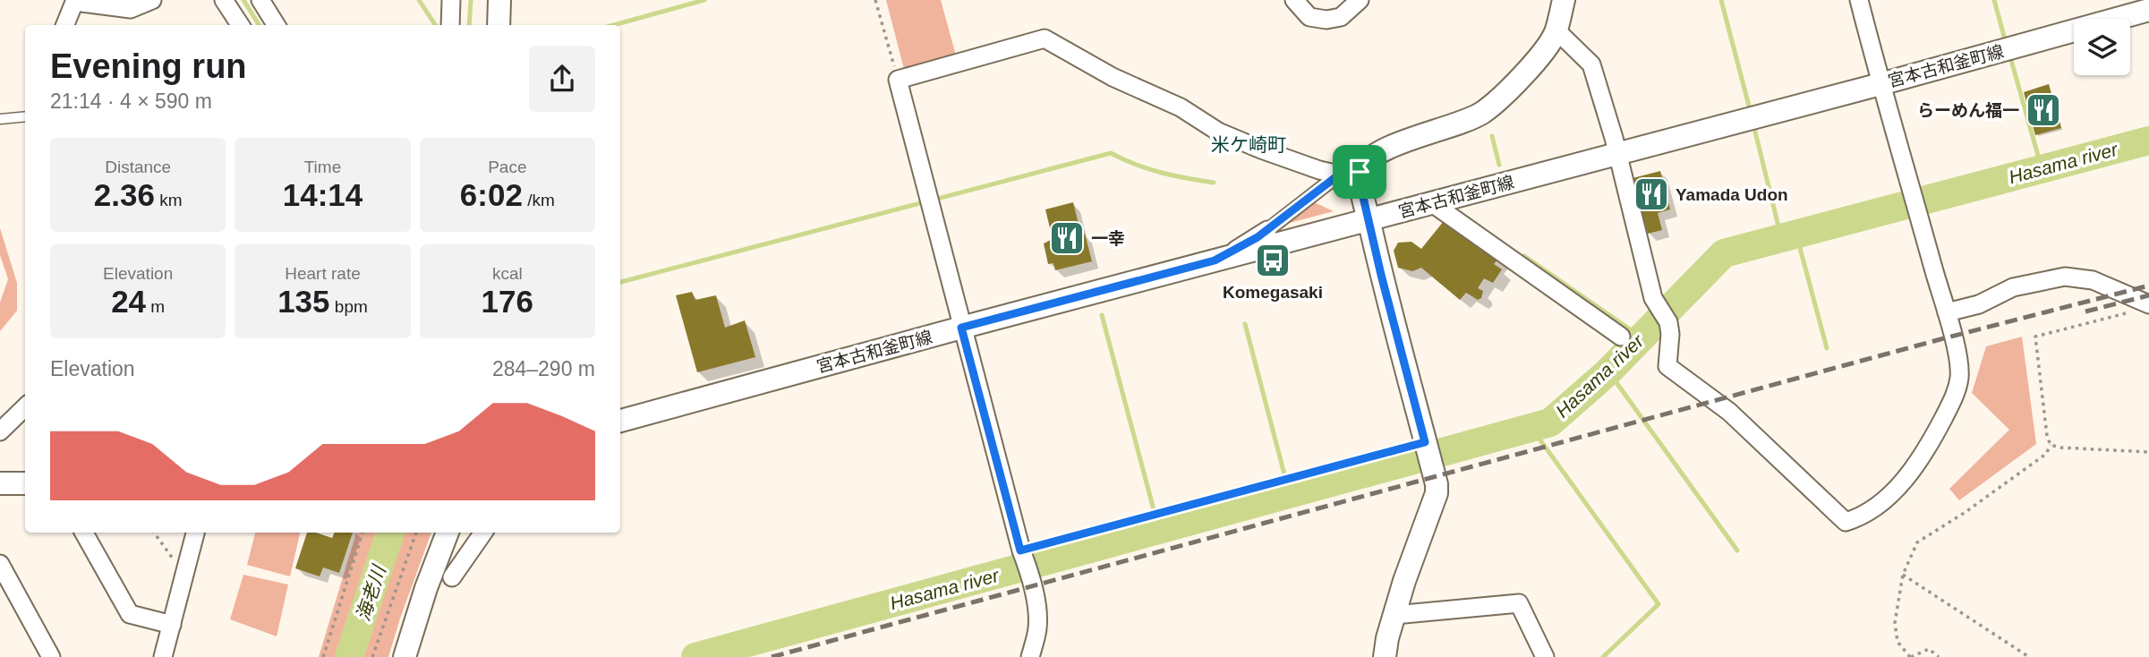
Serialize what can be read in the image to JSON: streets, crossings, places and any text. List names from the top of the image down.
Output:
{
  "streets": {
    "street": ["宮本古和釜町線"]
  },
  "districts": ["米ケ崎町"],
  "water": ["Hasama river", "海老川"],
  "places": {
    "restaurant": ["らーめん福一", "Yamada Udon", "一幸"],
    "bus stop": ["Komegasaki"]
  },
  "page": {
    "heading": ["Evening run", "21:14 · 4 × 590 m"],
    "stats": [
      ["Distance", "2.36 km"],
      ["Time", "14:14"],
      ["Pace", "6:02 /km"],
      ["Elevation", "24 m"],
      ["Heart rate", "135 bpm"],
      ["kcal", "176"]
    ],
    "chart": ["Elevation", "284–290 m"]
  }
}
